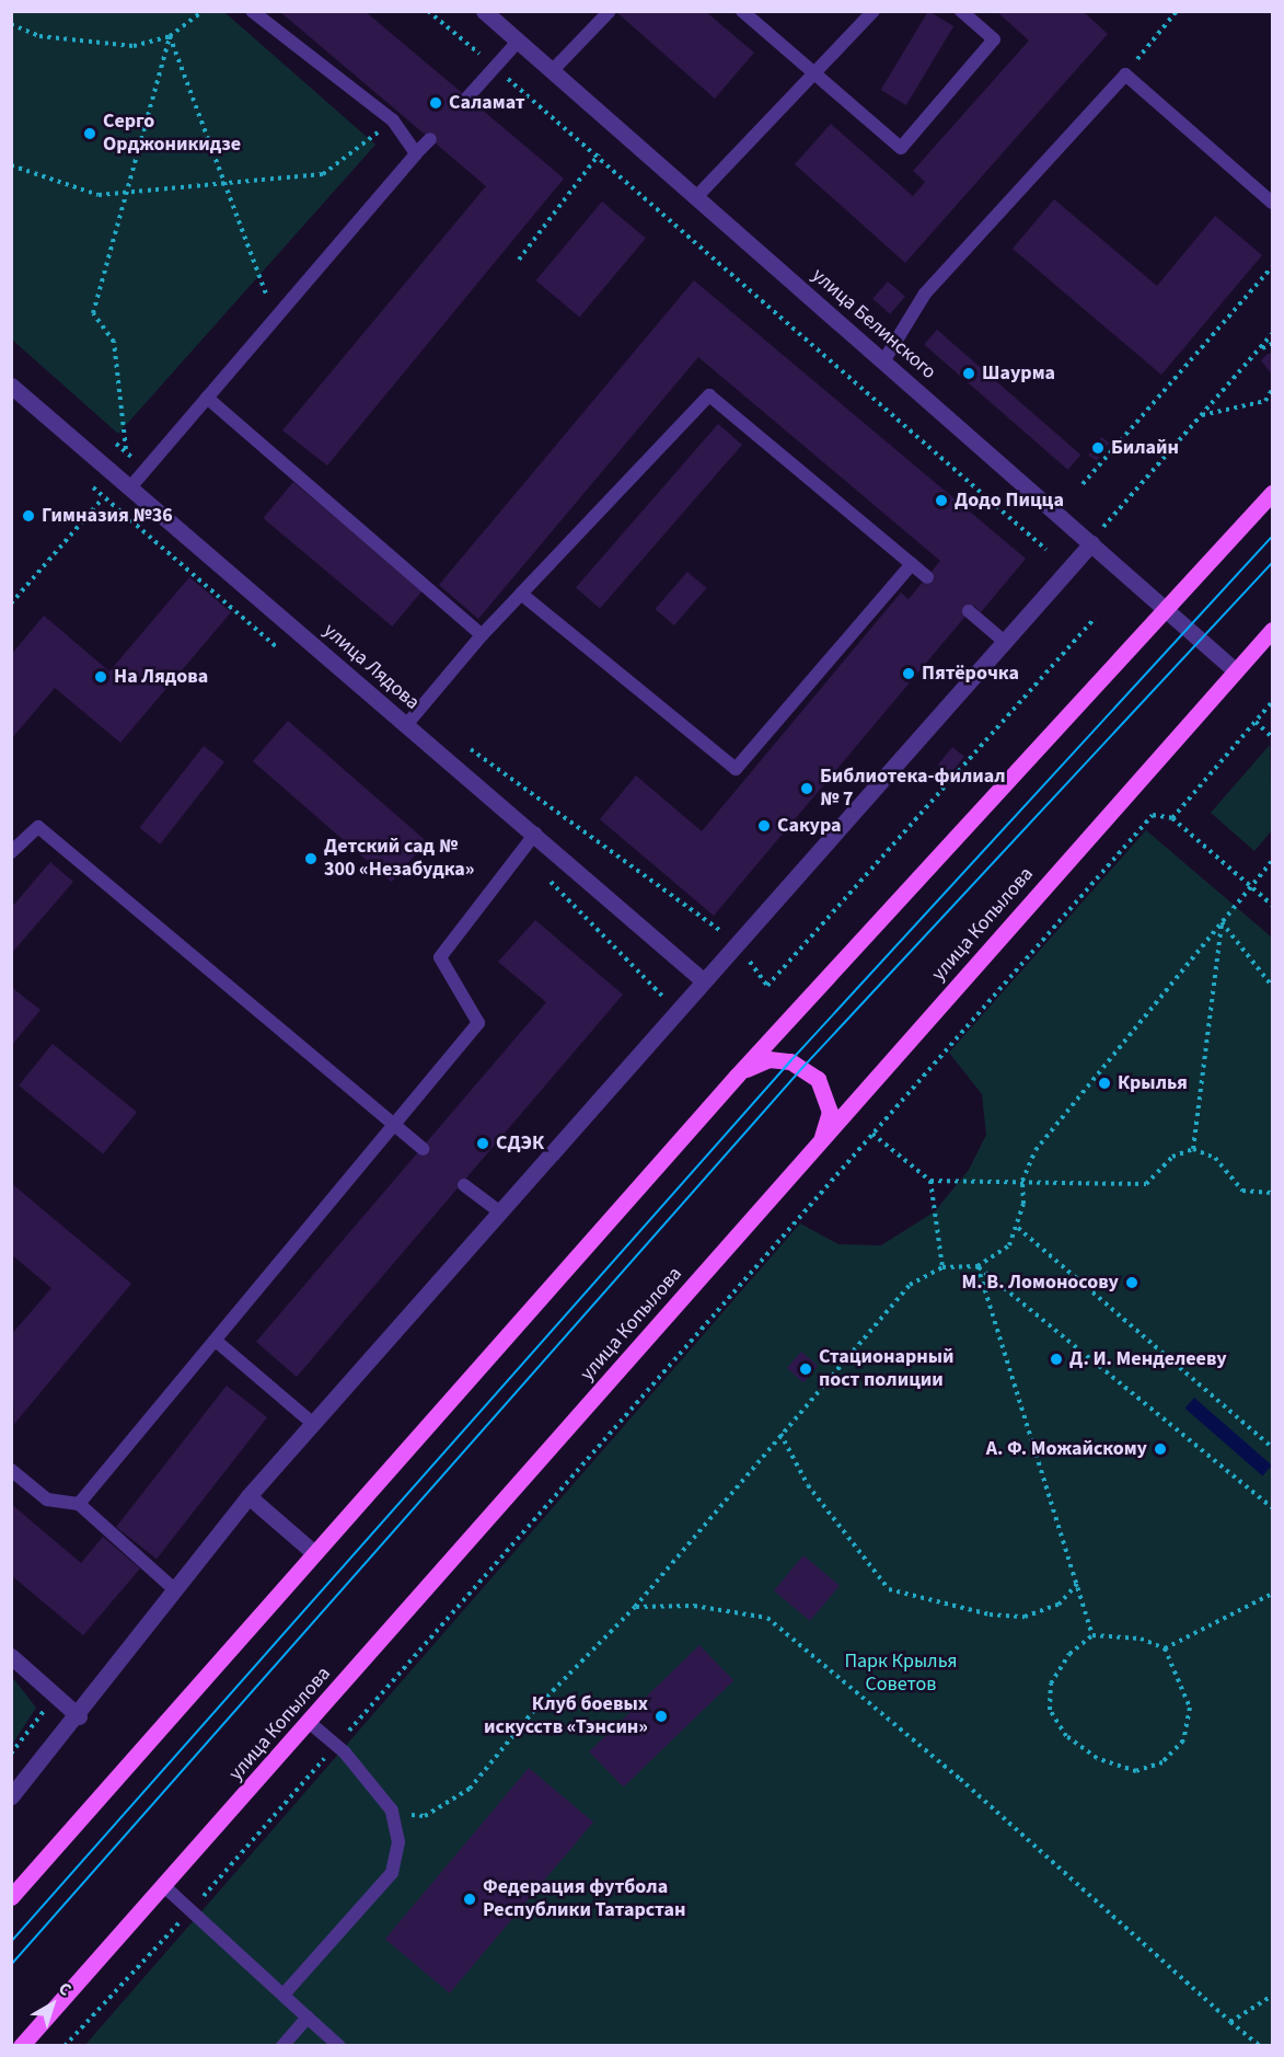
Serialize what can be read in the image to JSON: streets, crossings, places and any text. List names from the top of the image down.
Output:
{
  "streets": {
    "main road": ["улица Копылова"],
    "street": ["улица Белинского", "улица Лядова"]
  },
  "crossings": [
    ["улица Белинского", "улица Копылова"]
  ],
  "parks": ["Парк Крылья Советов"],
  "places": [
    "Саламат",
    "Серго Орджоникидзе",
    "Шаурма",
    "Билайн",
    "Додо Пицца",
    "Гимназия №36",
    "Пятёрочка",
    "На Лядова",
    "Библиотека-филиал № 7",
    "Сакура",
    "Детский сад № 300 «Незабудка»",
    "Крылья",
    "СДЭК",
    "М. В. Ломоносову",
    "Д. И. Менделееву",
    "Стационарный пост полиции",
    "А. Ф. Можайскому",
    "Клуб боевых искусств «Тэнсин»",
    "Федерация футбола Республики Татарстан"
  ],
  "north": "top right"
}
